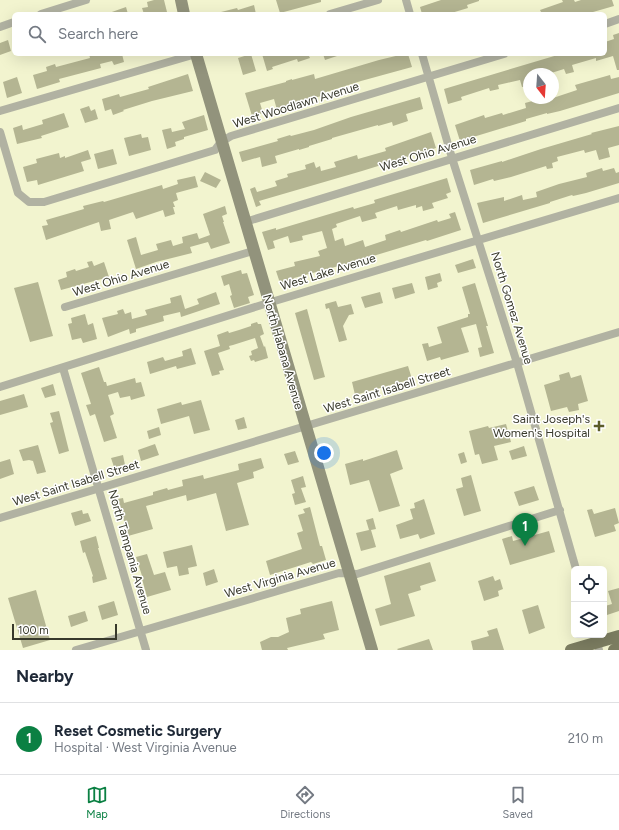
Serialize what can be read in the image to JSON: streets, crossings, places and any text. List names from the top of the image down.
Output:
{
  "streets": {
    "street": [
      "West Woodlawn Avenue",
      "West Ohio Avenue",
      "West Lake Avenue",
      "North Gomez Avenue",
      "North Habana Avenue",
      "West Saint Isabell Street",
      "North Tampania Avenue",
      "West Virginia Avenue"
    ]
  },
  "crossings": [
    ["West Woodlawn Avenue", "North Gomez Avenue"],
    ["West Woodlawn Avenue", "North Habana Avenue"],
    ["West Ohio Avenue", "North Gomez Avenue"],
    ["West Ohio Avenue", "North Habana Avenue"],
    ["West Lake Avenue", "North Gomez Avenue"],
    ["West Lake Avenue", "North Habana Avenue"],
    ["West Lake Avenue", "North Tampania Avenue"],
    ["North Gomez Avenue", "West Saint Isabell Street"],
    ["North Gomez Avenue", "West Virginia Avenue"],
    ["North Habana Avenue", "West Saint Isabell Street"],
    ["North Habana Avenue", "West Virginia Avenue"],
    ["West Saint Isabell Street", "North Tampania Avenue"],
    ["North Tampania Avenue", "West Virginia Avenue"]
  ],
  "places": {
    "health": ["Saint Joseph's Women's Hospital"]
  },
  "scale_bar": "100 m",
  "north": "bottom",
  "page": {
    "search": "Search here",
    "pins": "1",
    "scale": "100 m",
    "heading": "Nearby",
    "list": [
      {
        "mark": "1",
        "name": "Reset Cosmetic Surgery",
        "note": "Hospital · West Virginia Avenue",
        "value": "210 m"
      }
    ],
    "nav": ["Map", "Directions", "Saved"]
  }
}
